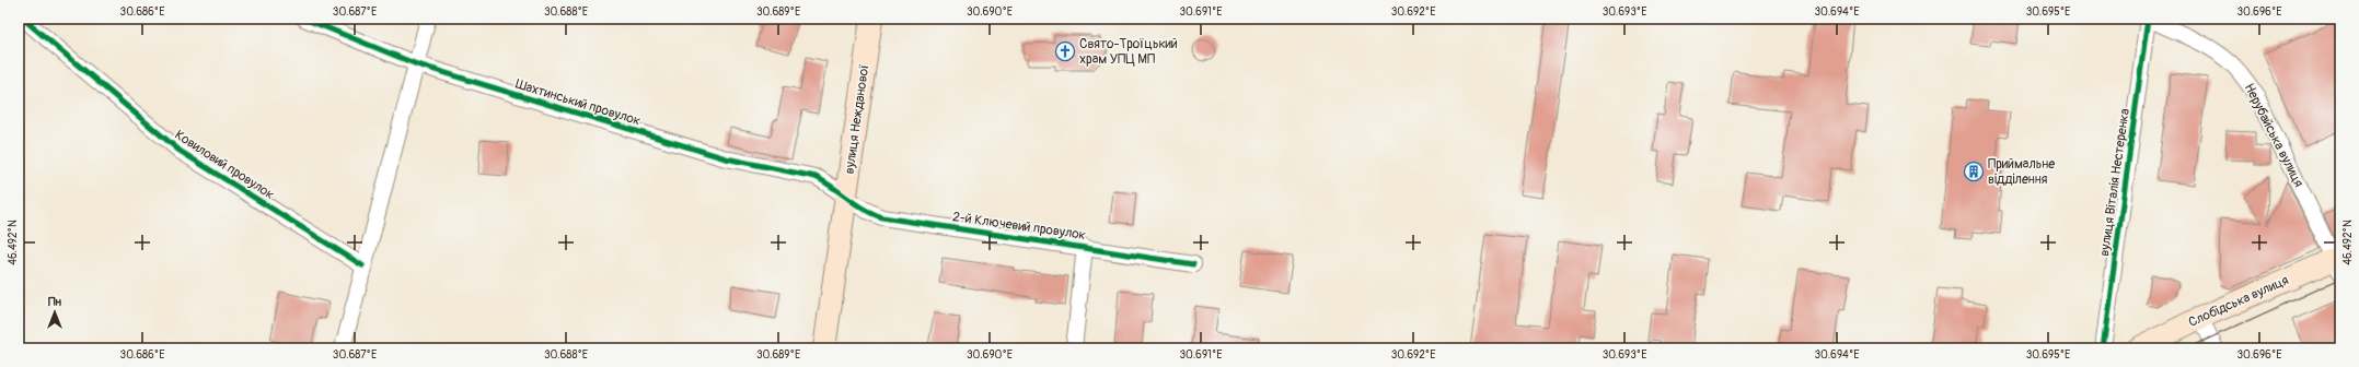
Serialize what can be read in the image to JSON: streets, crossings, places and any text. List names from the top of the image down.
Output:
{
  "streets": {
    "street": [
      "Шахтинський провулок",
      "вулиця Нежданової",
      "Нерубайська вулиця",
      "Ковиловий провулок",
      "вулиця Віталія Нестеренка",
      "2-й Ключевий провулок",
      "Слобідська вулиця"
    ]
  },
  "crossings": [
    ["Шахтинський провулок", "вулиця Нежданової"],
    ["Шахтинський провулок", "2-й Ключевий провулок"],
    ["вулиця Нежданової", "2-й Ключевий провулок"],
    ["Нерубайська вулиця", "вулиця Віталія Нестеренка"],
    ["Нерубайська вулиця", "Слобідська вулиця"]
  ],
  "places": {
    "church": ["Свято-Троїцький храм УПЦ МП"],
    "building": ["Приймальне відділення"]
  },
  "north": "top",
  "coordinates": [
    "30.686°E",
    "30.687°E",
    "30.688°E",
    "30.689°E",
    "30.690°E",
    "30.691°E",
    "30.692°E",
    "30.693°E",
    "30.694°E",
    "30.695°E",
    "30.696°E",
    "46.492°N"
  ]
}
